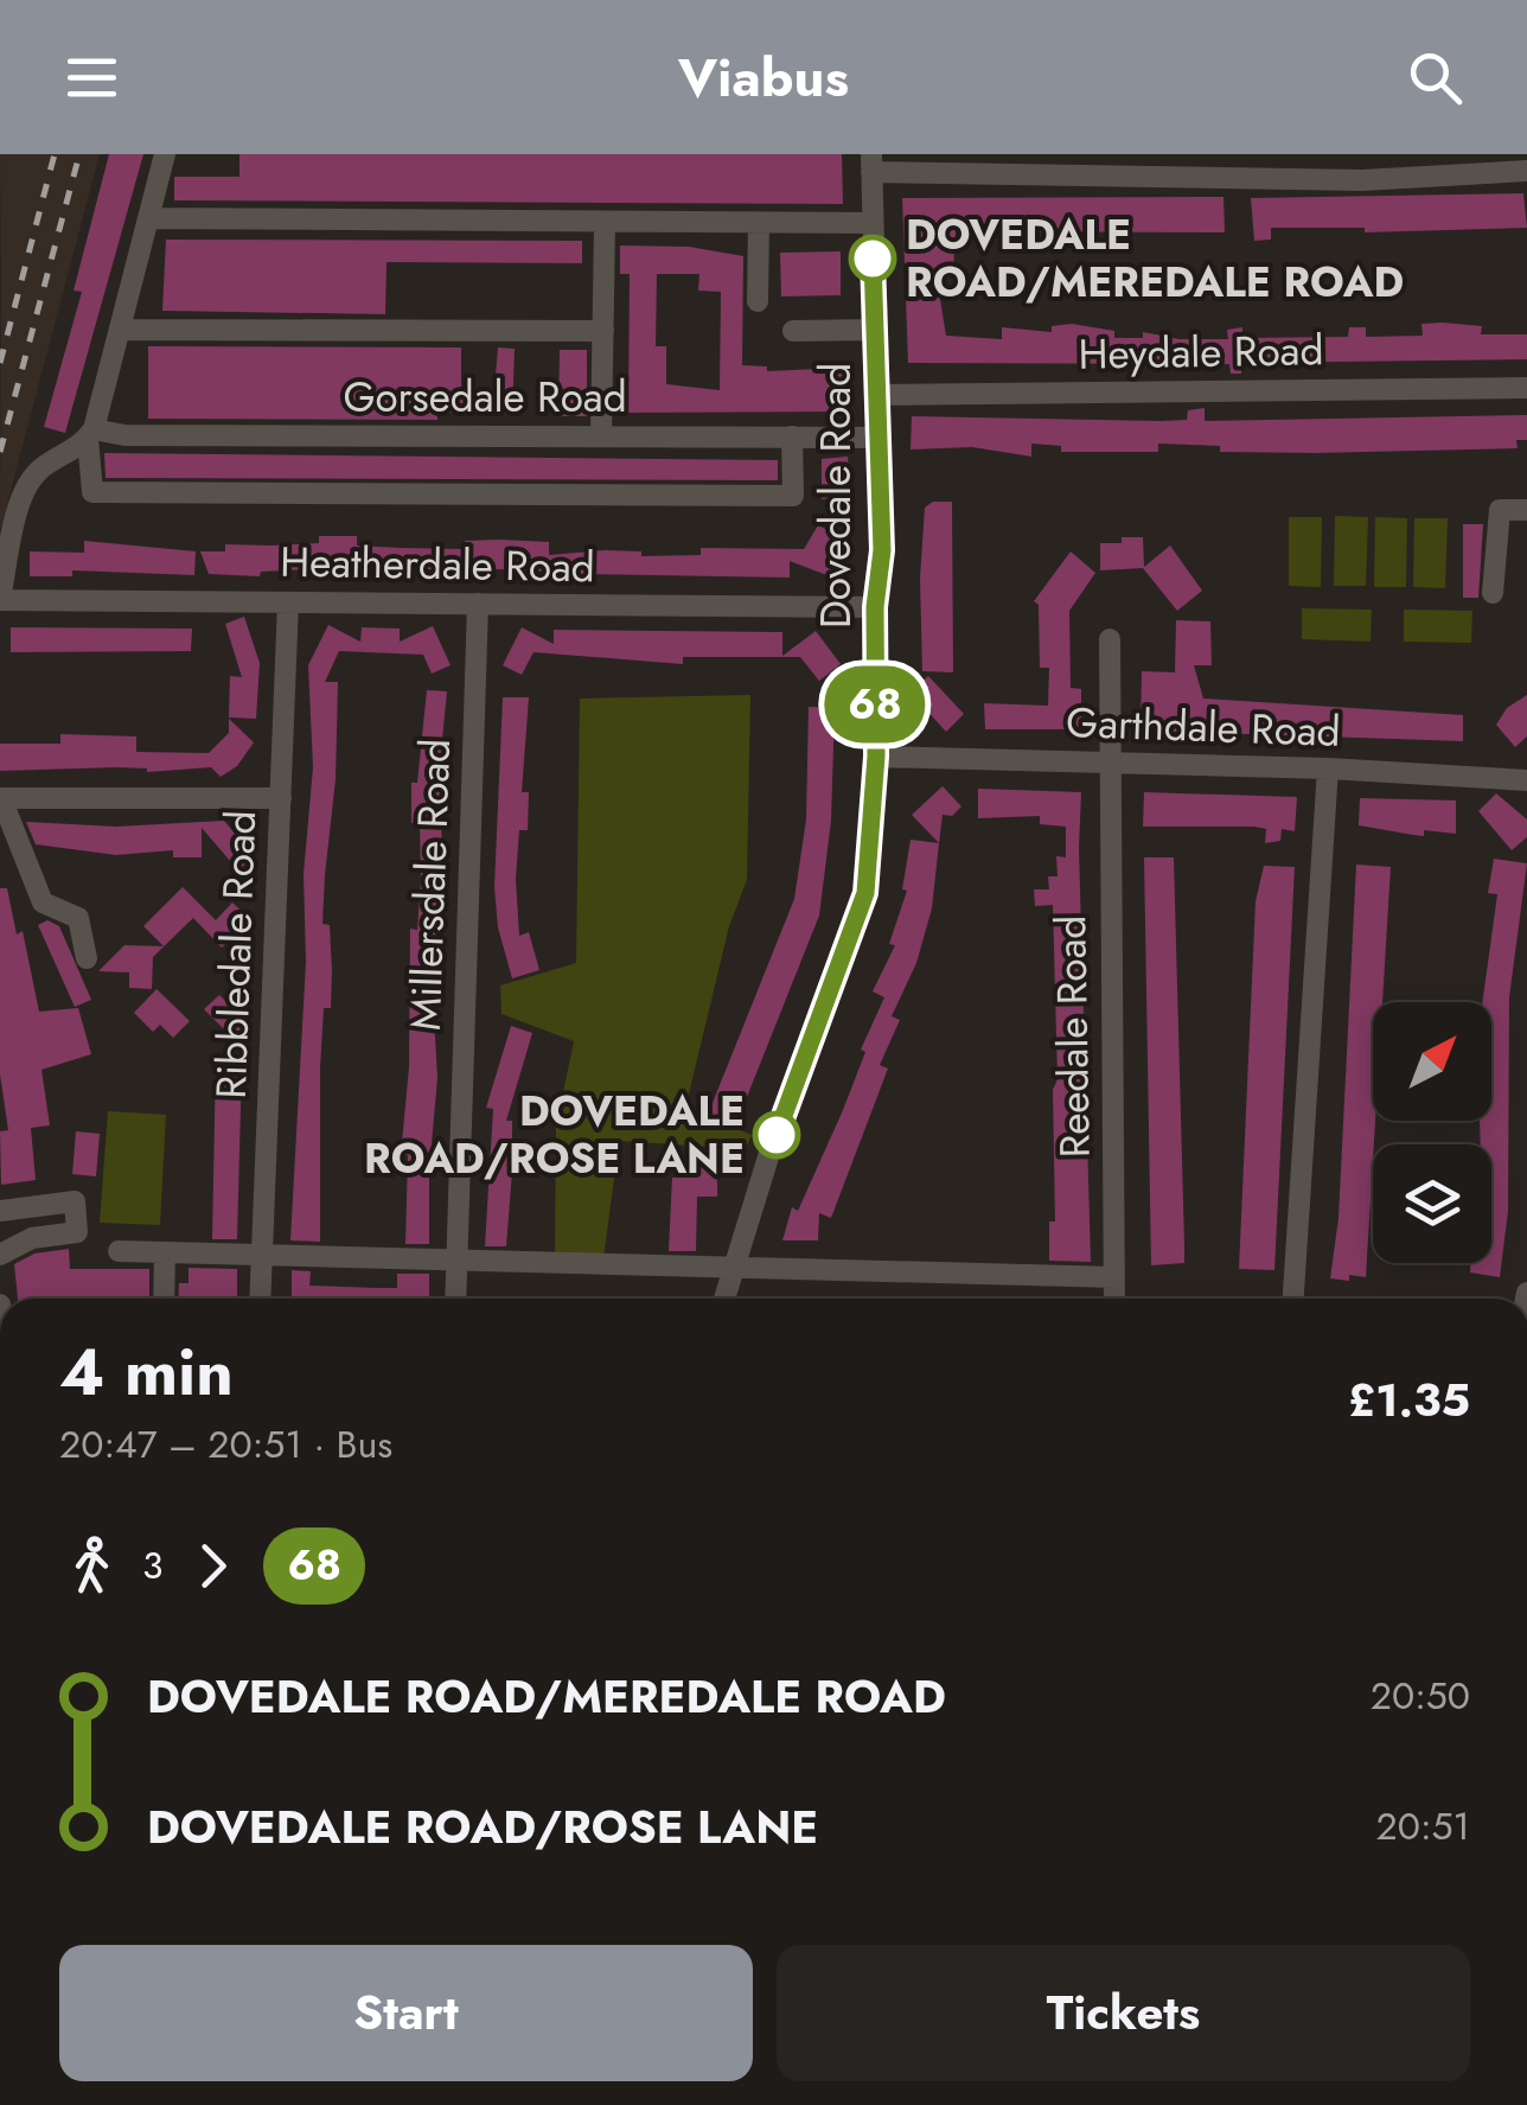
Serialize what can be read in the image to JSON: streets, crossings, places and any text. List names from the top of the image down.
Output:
{
  "streets": {
    "street": [
      "Heydale Road",
      "Gorsedale Road",
      "Dovedale Road",
      "Heatherdale Road",
      "Garthdale Road",
      "Millersdale Road",
      "Ribbledale Road",
      "Reedale Road"
    ]
  },
  "crossings": [
    ["Heydale Road", "Dovedale Road"],
    ["Gorsedale Road", "Dovedale Road"],
    ["Dovedale Road", "Heatherdale Road"],
    ["Dovedale Road", "Garthdale Road"],
    ["Heatherdale Road", "Millersdale Road"],
    ["Heatherdale Road", "Ribbledale Road"],
    ["Garthdale Road", "Reedale Road"]
  ],
  "places": ["DOVEDALE ROAD/MEREDALE ROAD", "DOVEDALE ROAD/ROSE LANE"],
  "lines": ["bus line 68"],
  "north": "top right",
  "page": {
    "header": "Viabus",
    "on_map": "68",
    "heading": ["4 min", "20:47 – 20:51 · Bus", "£1.35"],
    "legs": ["3", "68"],
    "list": [
      {
        "name": "DOVEDALE ROAD/MEREDALE ROAD",
        "value": "20:50"
      },
      {
        "name": "DOVEDALE ROAD/ROSE LANE",
        "value": "20:51"
      }
    ],
    "buttons": ["Start", "Tickets"]
  }
}
